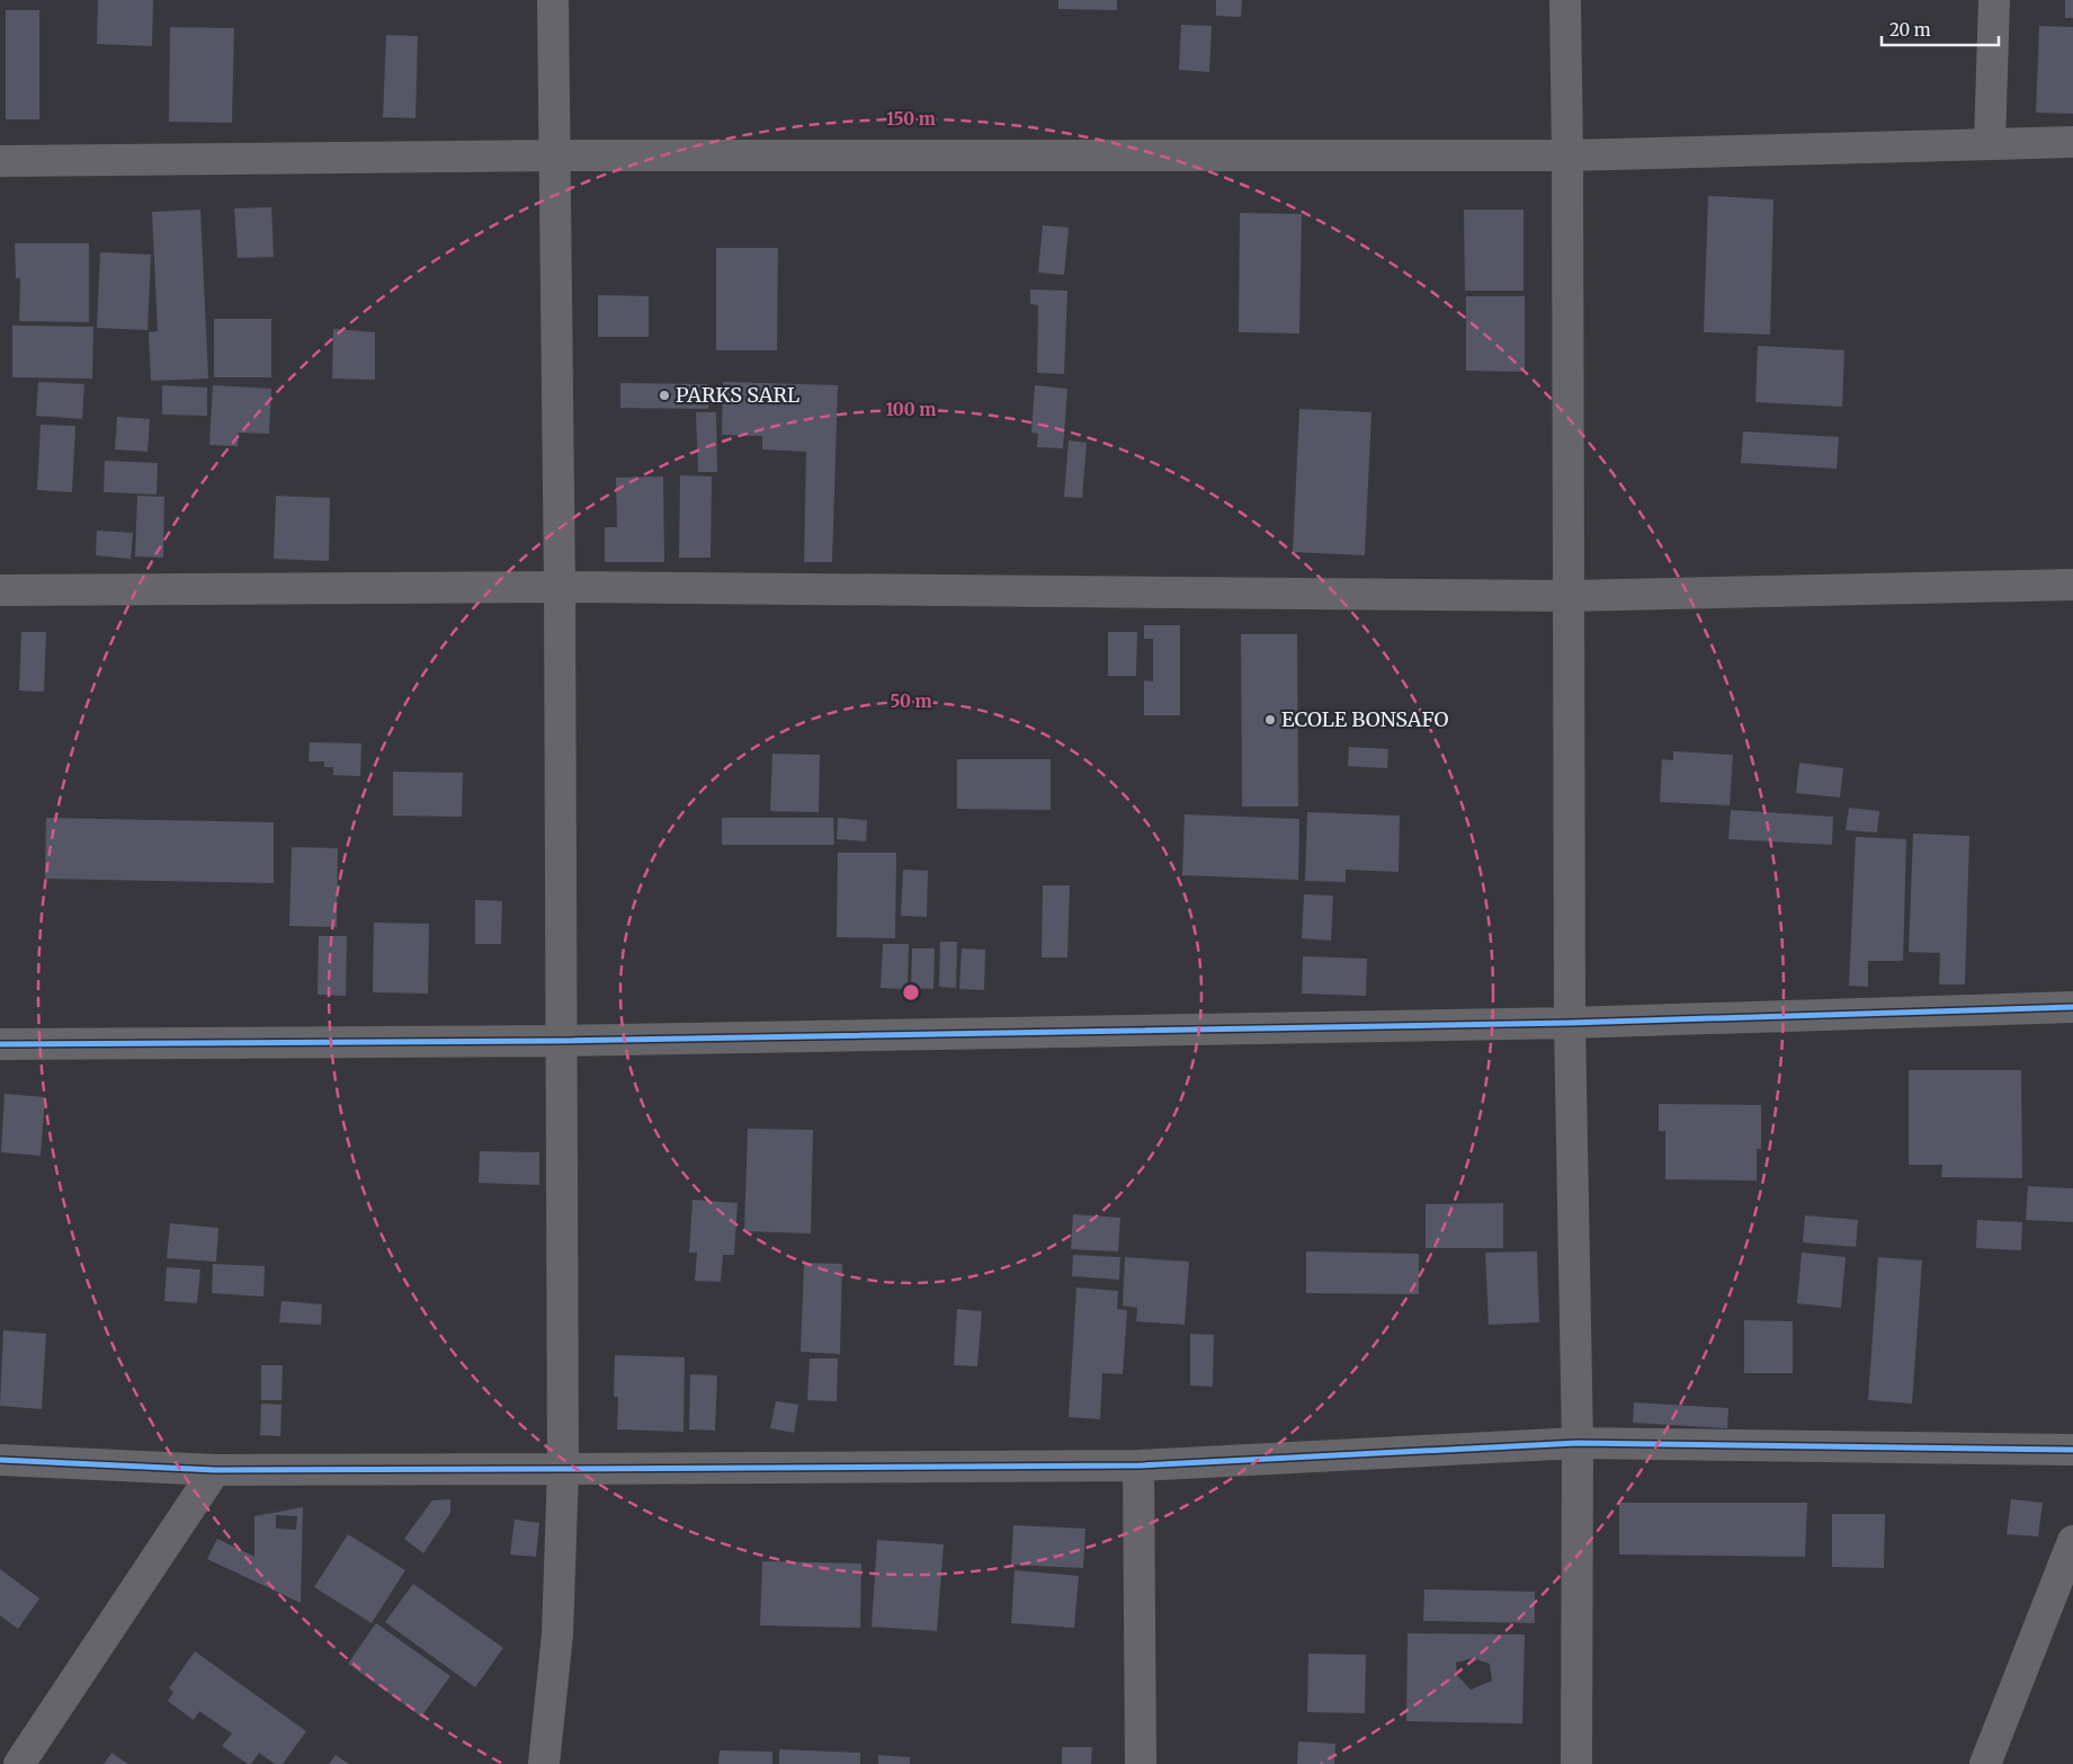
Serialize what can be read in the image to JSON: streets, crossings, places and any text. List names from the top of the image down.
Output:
{
  "places": ["PARKS SARL", "ECOLE BONSAFO"],
  "scale_bar": "20 m",
  "rings": ["150 m", "100 m", "50 m"]
}
